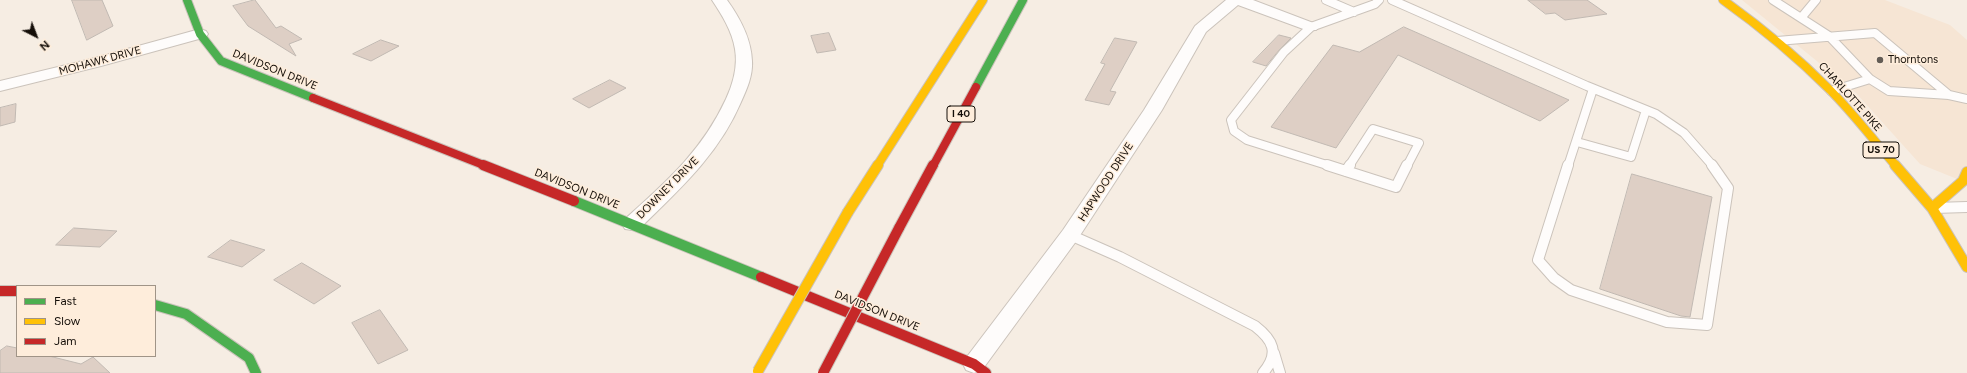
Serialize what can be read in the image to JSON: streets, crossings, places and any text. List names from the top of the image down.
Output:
{
  "streets": {
    "main road": [
      "DAVIDSON DRIVE",
      "CHARLOTTE PIKE",
      "I 40",
      "US 70"
    ],
    "street": ["MOHAWK DRIVE", "HAPWOOD DRIVE", "DOWNEY DRIVE"]
  },
  "crossings": [
    ["MOHAWK DRIVE", "DAVIDSON DRIVE"],
    ["DAVIDSON DRIVE", "HAPWOOD DRIVE"],
    ["DAVIDSON DRIVE", "DOWNEY DRIVE"]
  ],
  "places": ["Thorntons"],
  "legend": ["Fast", "Slow", "Jam"],
  "north": "bottom right"
}
